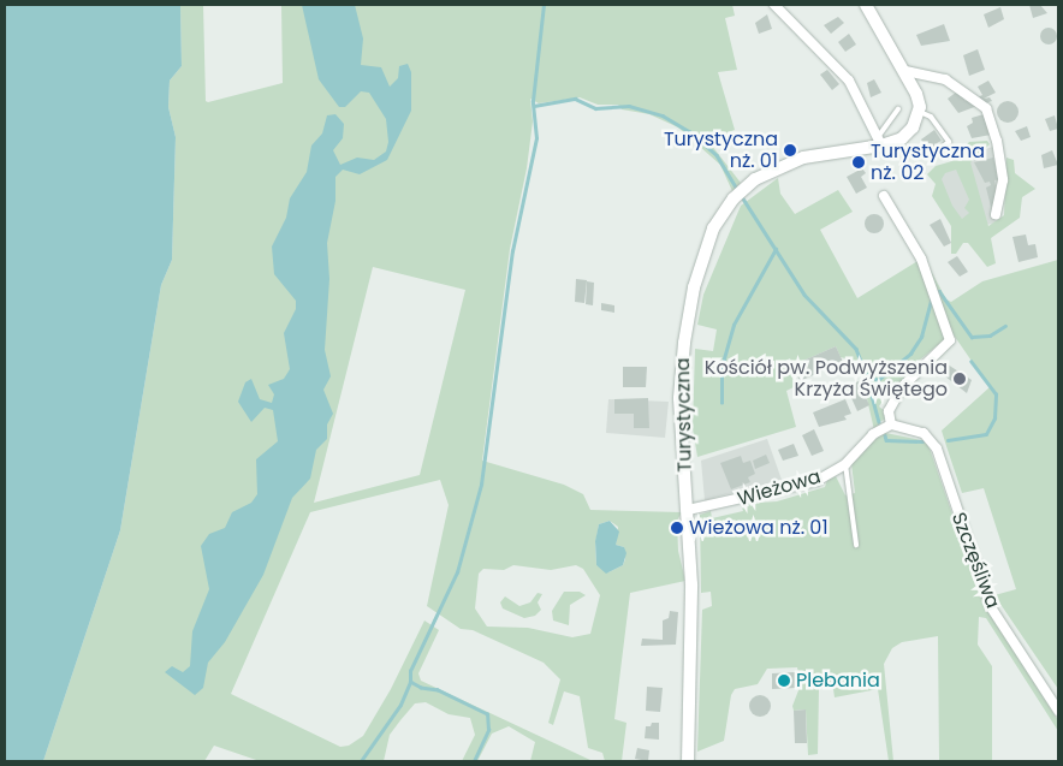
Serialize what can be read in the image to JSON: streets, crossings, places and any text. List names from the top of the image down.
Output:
{
  "streets": {
    "street": ["Turystyczna", "Wieżowa", "Szczęśliwa"]
  },
  "crossings": [
    ["Turystyczna", "Wieżowa"],
    ["Wieżowa", "Szczęśliwa"]
  ],
  "places": [
    "Turystyczna nż. 01",
    "Turystyczna nż. 02",
    "Kościół pw. Podwyższenia Krzyża Świętego",
    "Wieżowa nż. 01",
    "Plebania"
  ]
}
